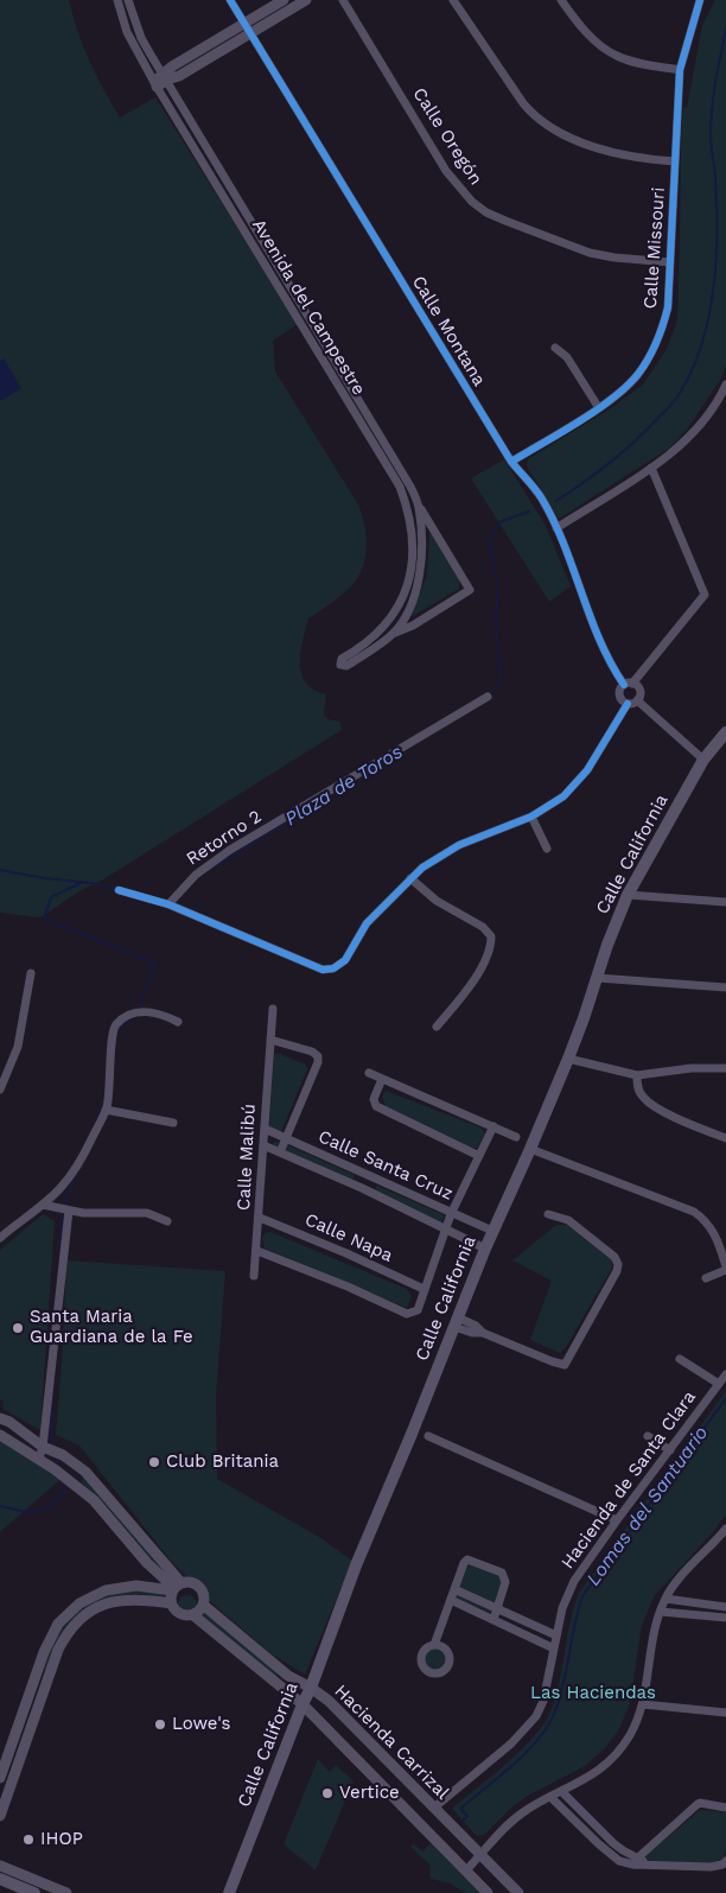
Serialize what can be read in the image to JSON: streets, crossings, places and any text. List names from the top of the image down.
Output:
{
  "streets": {
    "main road": ["Calle California"],
    "street": [
      "Calle Oregón",
      "Calle Missouri",
      "Avenida del Campestre",
      "Calle Montana",
      "Retorno 2",
      "Calle Malibú",
      "Calle Santa Cruz",
      "Calle Napa",
      "Hacienda de Santa Clara",
      "Hacienda Carrizal"
    ]
  },
  "crossings": [
    ["Calle Oregón", "Calle Missouri"],
    ["Calle Missouri", "Calle Montana"],
    ["Calle California", "Calle Santa Cruz"],
    ["Calle California", "Hacienda Carrizal"],
    ["Calle Malibú", "Calle Santa Cruz"],
    ["Calle Malibú", "Calle Napa"],
    ["Hacienda de Santa Clara", "Hacienda Carrizal"]
  ],
  "water": ["Plaza de Toros", "Lomas del Santuario"],
  "parks": ["Las Haciendas"],
  "places": [
    "Santa Maria Guardiana de la Fe",
    "Club Britania",
    "Lowe's",
    "Vertice",
    "IHOP"
  ]
}
